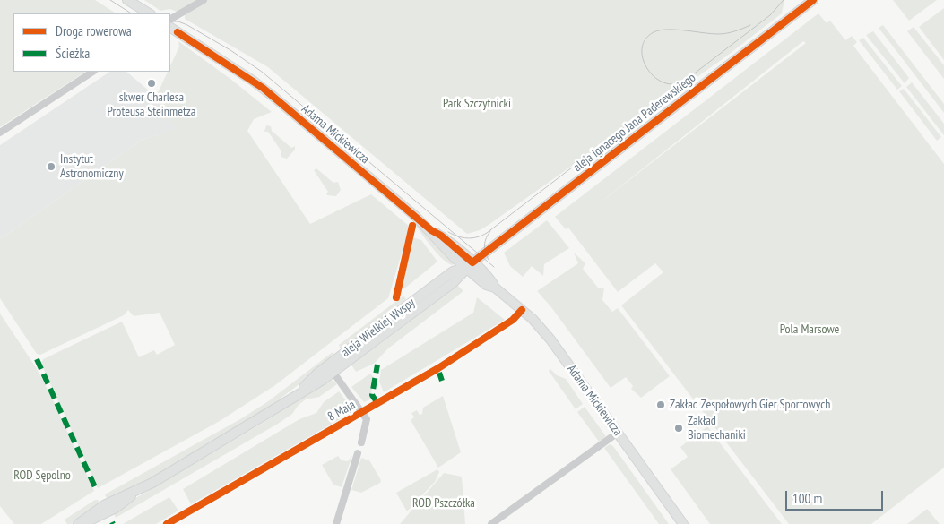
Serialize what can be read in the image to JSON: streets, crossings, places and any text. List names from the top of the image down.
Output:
{
  "streets": {
    "main road": ["aleja Ignacego Jana Paderewskiego", "Adama Mickiewicza", "aleja Wielkiej Wyspy"],
    "street": ["8 Maja"]
  },
  "crossings": [
    ["aleja Ignacego Jana Paderewskiego", "Adama Mickiewicza"],
    ["aleja Ignacego Jana Paderewskiego", "aleja Wielkiej Wyspy"],
    ["Adama Mickiewicza", "aleja Wielkiej Wyspy"],
    ["Adama Mickiewicza", "8 Maja"]
  ],
  "parks": [
    "Park Szczytnicki",
    "Pola Marsowe",
    "ROD Sępolno",
    "ROD Pszczółka"
  ],
  "places": [
    "skwer Charlesa Proteusa Steinmetza",
    "Instytut Astronomiczny",
    "Zakład Zespołowych Gier Sportowych",
    "Zakład Biomechaniki"
  ],
  "legend": ["Droga rowerowa", "Ścieżka"],
  "scale_bar": "100 m"
}
